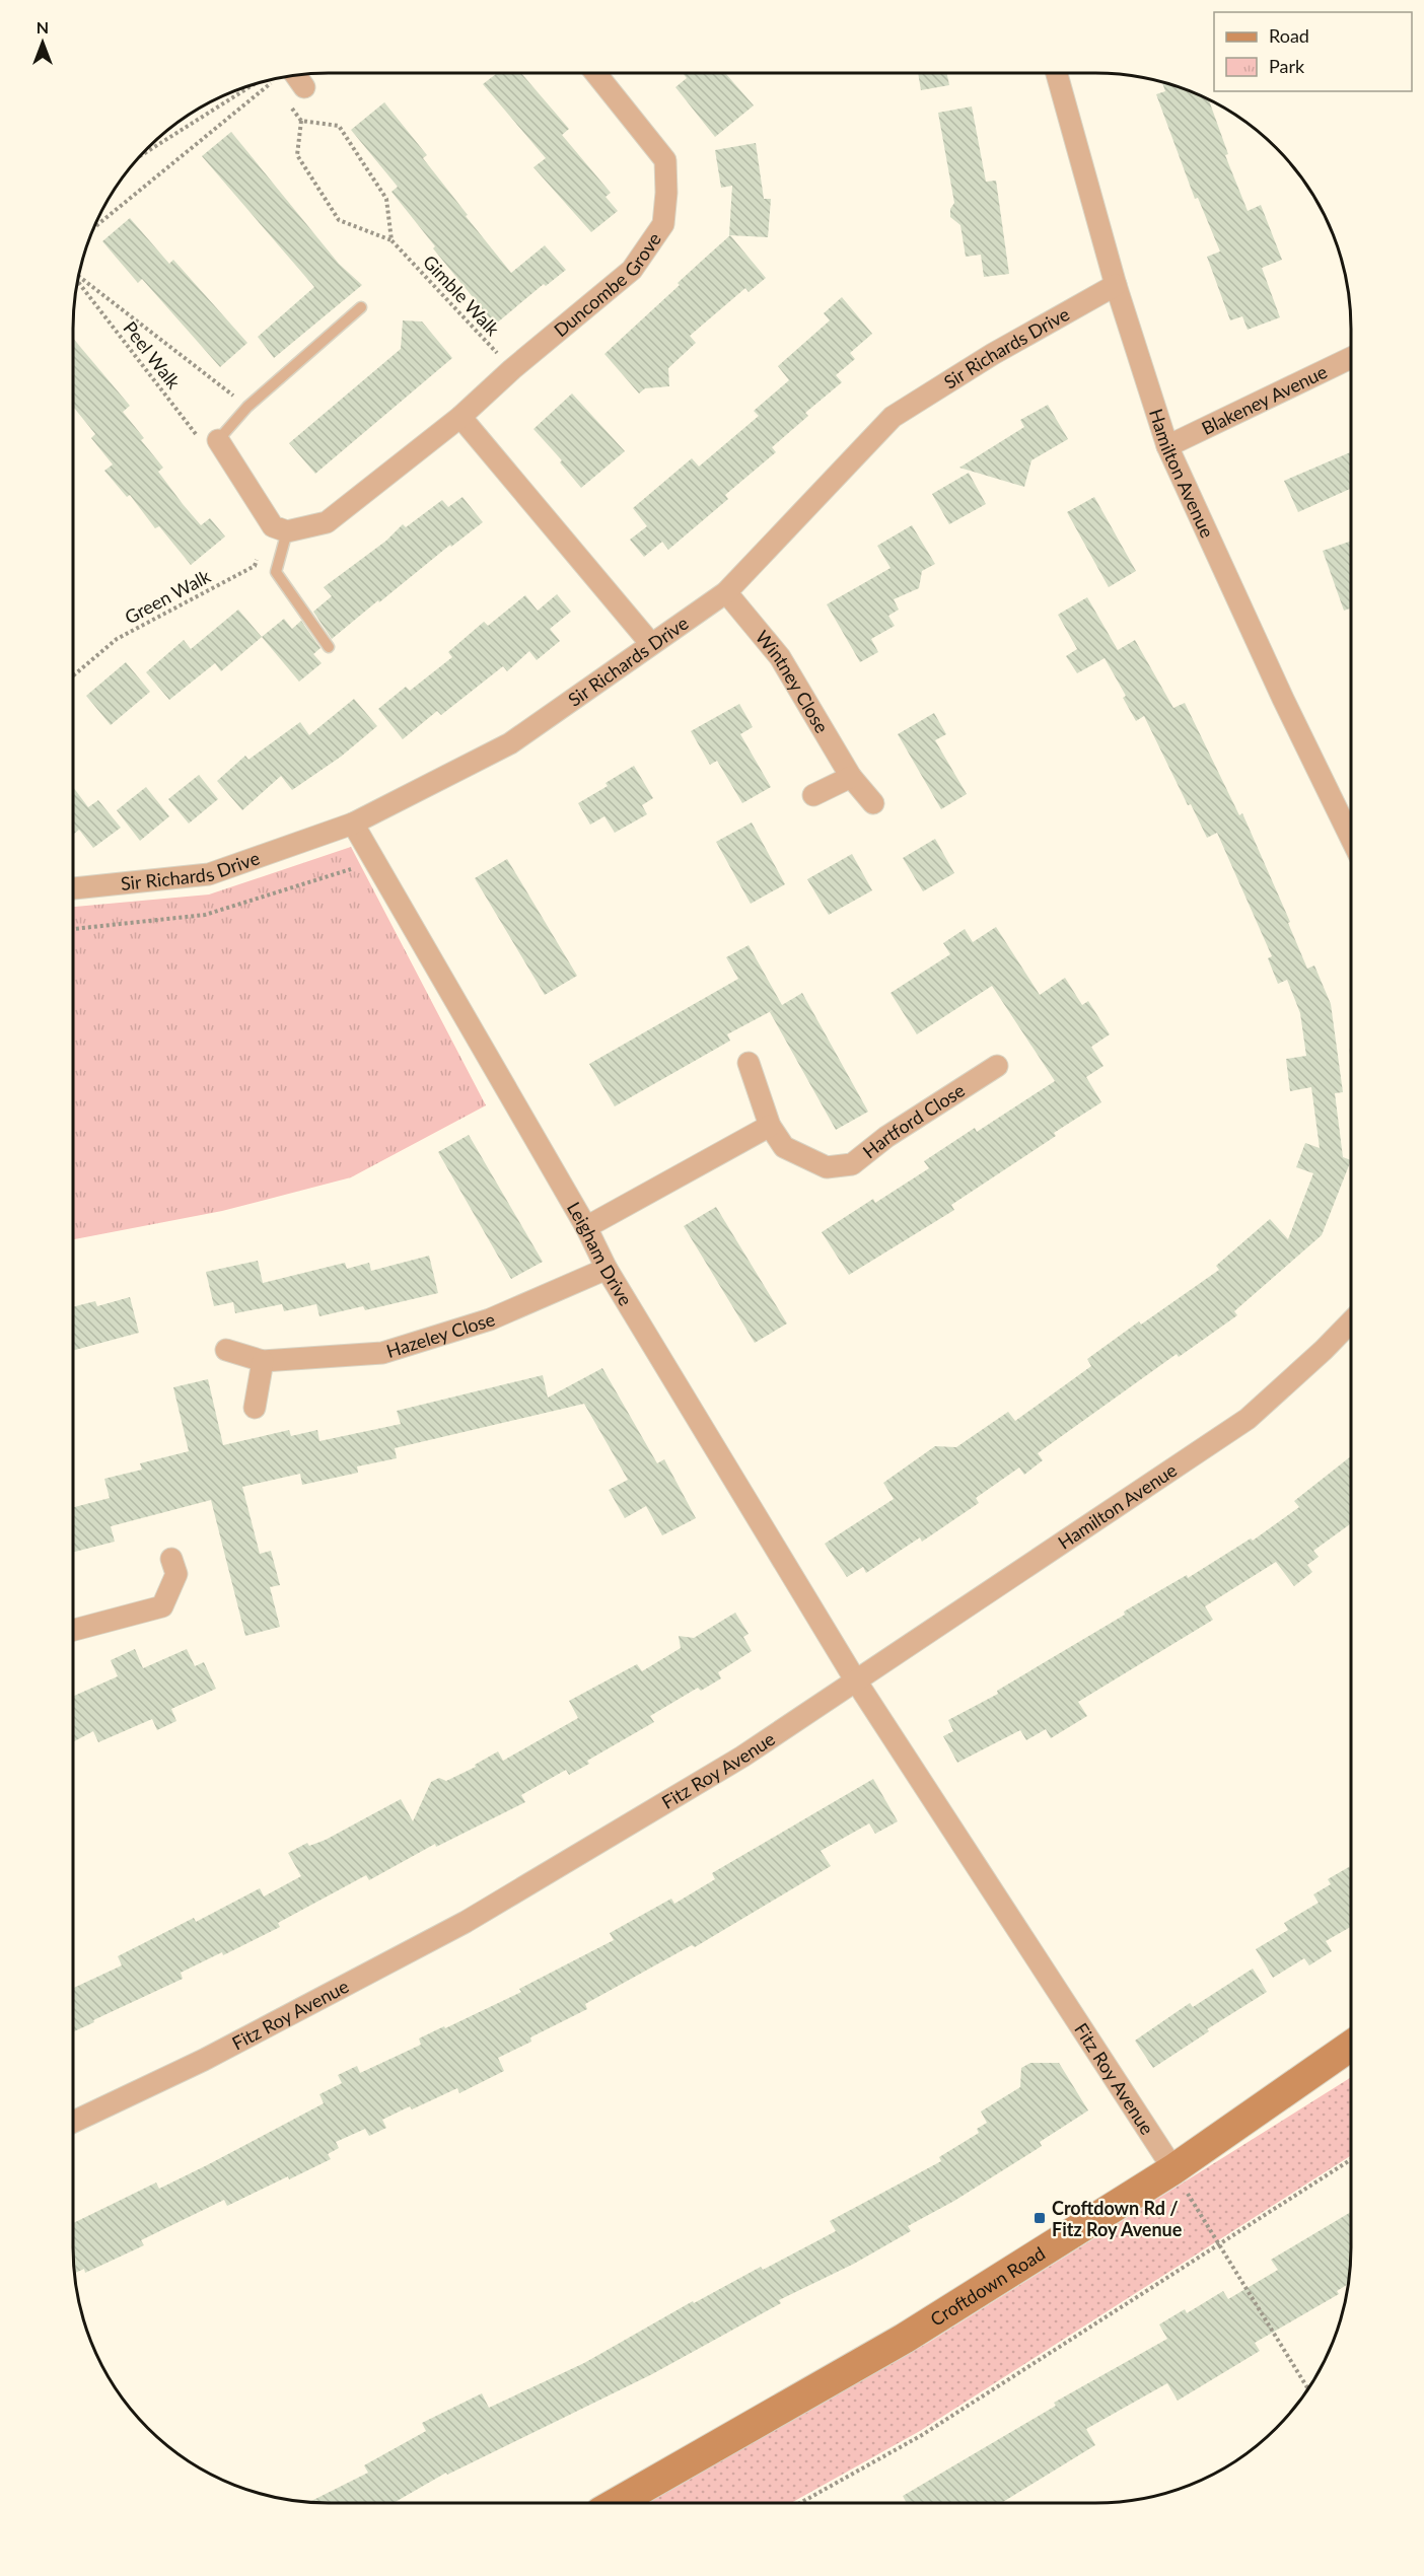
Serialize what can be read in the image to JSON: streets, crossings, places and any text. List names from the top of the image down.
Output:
{
  "streets": {
    "street": [
      "Duncombe Grove",
      "Sir Richards Drive",
      "Blakeney Avenue",
      "Hamilton Avenue",
      "Wintney Close",
      "Hartford Close",
      "Leigham Drive",
      "Hazeley Close",
      "Fitz Roy Avenue",
      "Croftdown Road"
    ],
    "path": ["Gimble Walk", "Peel Walk", "Green Walk"]
  },
  "crossings": [
    ["Duncombe Grove", "Gimble Walk"],
    ["Duncombe Grove", "Green Walk"],
    ["Sir Richards Drive", "Hamilton Avenue"],
    ["Sir Richards Drive", "Wintney Close"],
    ["Sir Richards Drive", "Leigham Drive"],
    ["Blakeney Avenue", "Hamilton Avenue"],
    ["Hamilton Avenue", "Leigham Drive"],
    ["Hamilton Avenue", "Fitz Roy Avenue"],
    ["Leigham Drive", "Hazeley Close"],
    ["Leigham Drive", "Fitz Roy Avenue"],
    ["Fitz Roy Avenue", "Croftdown Road"]
  ],
  "places": {
    "transit": ["Croftdown Rd / Fitz Roy Avenue"]
  },
  "legend": ["Road", "Park"],
  "north": "top"
}
